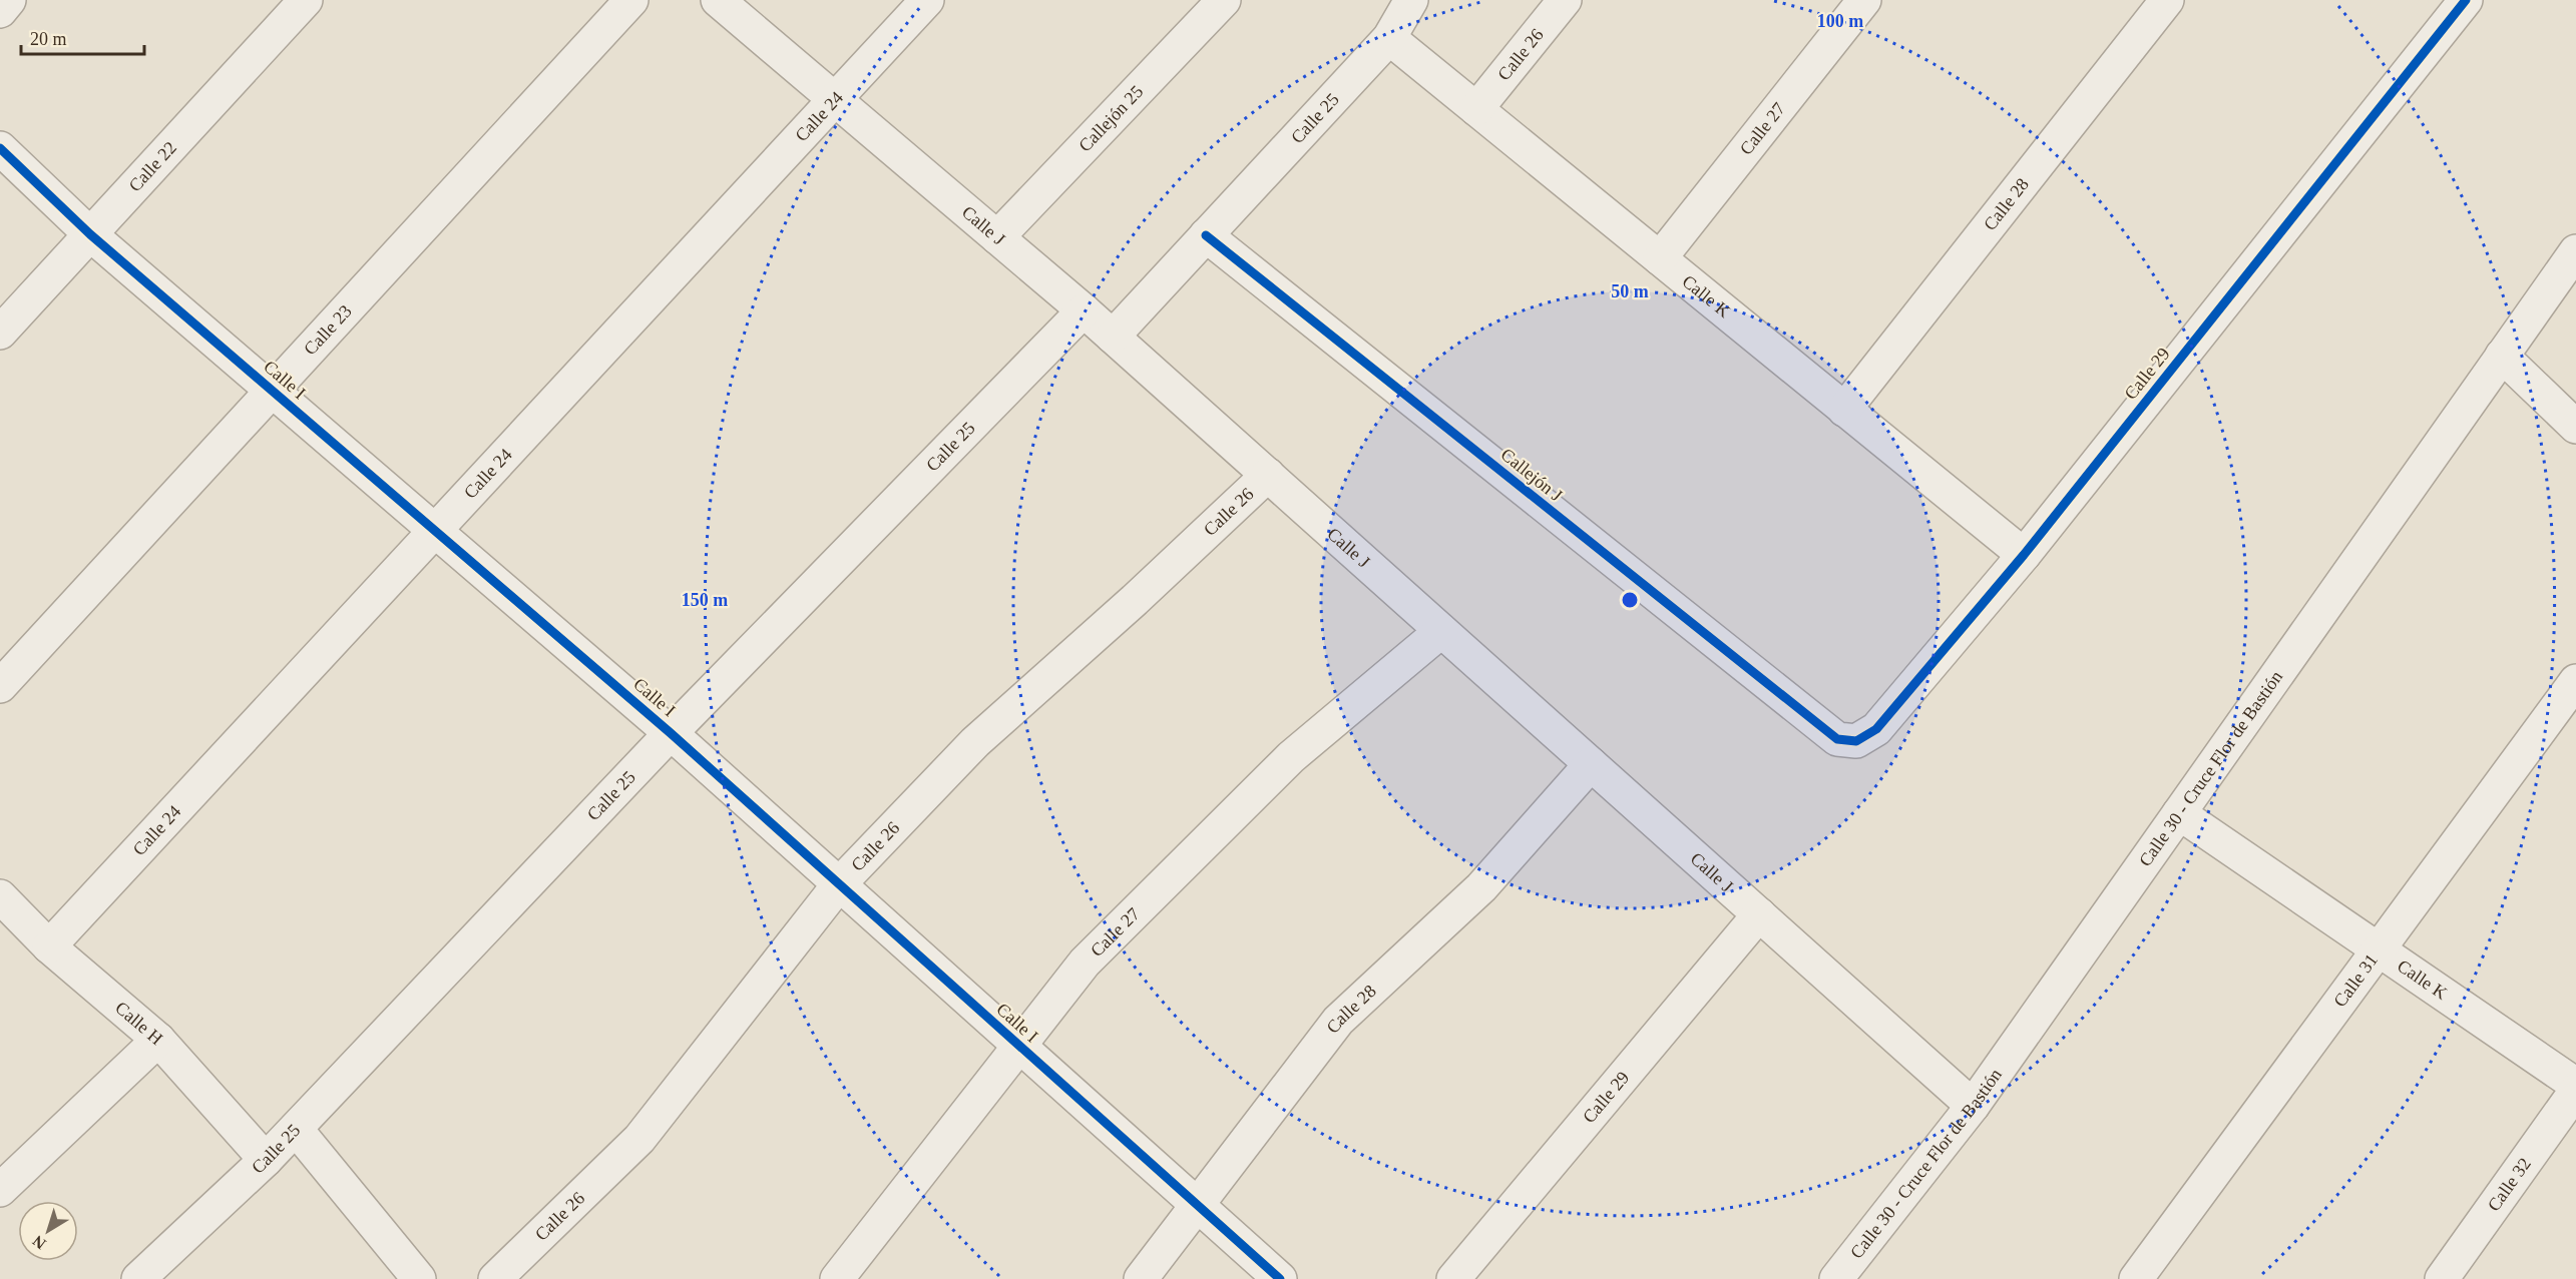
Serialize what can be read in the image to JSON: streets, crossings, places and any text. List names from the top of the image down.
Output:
{
  "streets": {
    "street": [
      "Calle 26",
      "Calle 24",
      "Calle 25",
      "Callejón 25",
      "Calle 27",
      "Calle 22",
      "Calle 28",
      "Calle J",
      "Calle K",
      "Calle 23",
      "Calle 29",
      "Calle I",
      "Callejón J",
      "Calle 30 - Cruce Flor de Bastión",
      "Calle 31",
      "Calle H",
      "Calle 32"
    ]
  },
  "crossings": [
    ["Calle 26", "Calle J"],
    ["Calle 26", "Calle K"],
    ["Calle 26", "Calle I"],
    ["Calle 24", "Calle J"],
    ["Calle 24", "Calle I"],
    ["Calle 24", "Calle H"],
    ["Calle 25", "Calle J"],
    ["Calle 25", "Calle K"],
    ["Calle 25", "Calle I"],
    ["Calle 25", "Callejón J"],
    ["Calle 25", "Calle H"],
    ["Callejón 25", "Calle J"],
    ["Calle 27", "Calle J"],
    ["Calle 27", "Calle K"],
    ["Calle 27", "Calle I"],
    ["Calle 22", "Calle I"],
    ["Calle 28", "Calle J"],
    ["Calle 28", "Calle K"],
    ["Calle 28", "Calle I"],
    ["Calle J", "Calle 29"],
    ["Calle J", "Calle 30 - Cruce Flor de Bastión"],
    ["Calle K", "Calle 29"],
    ["Calle K", "Calle 30 - Cruce Flor de Bastión"],
    ["Calle K", "Calle 31"],
    ["Calle 23", "Calle I"],
    ["Calle 29", "Callejón J"]
  ],
  "scale_bar": "20 m",
  "north": "bottom left",
  "rings": ["100 m", "50 m", "150 m"]
}
